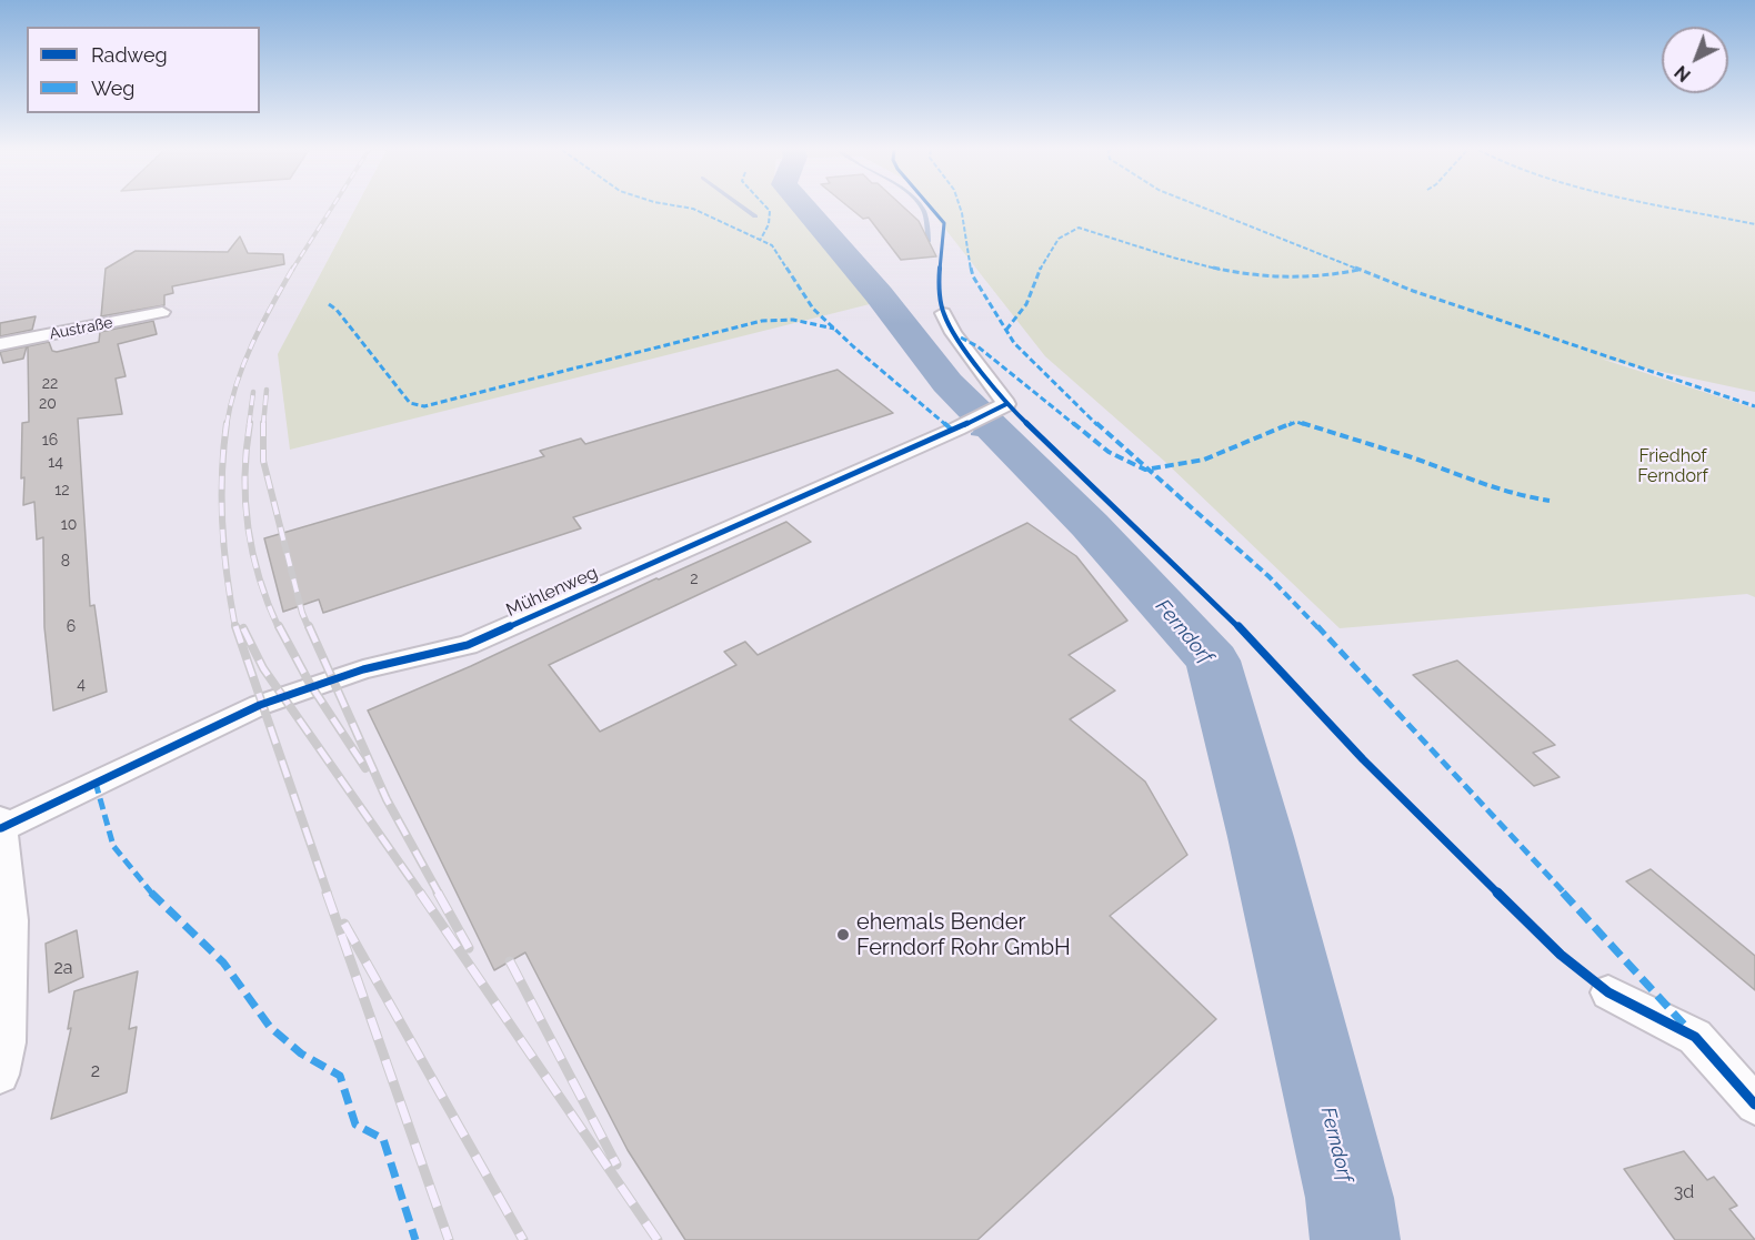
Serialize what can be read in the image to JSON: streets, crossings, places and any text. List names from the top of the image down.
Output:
{
  "streets": {
    "street": ["Austraße", "Mühlenweg"]
  },
  "water": ["Ferndorf"],
  "parks": ["Friedhof Ferndorf"],
  "places": ["ehemals Bender Ferndorf Rohr GmbH"],
  "house_numbers": [
    "22",
    "20",
    "16",
    "14",
    "12",
    "10",
    "8",
    "2",
    "6",
    "4",
    "2a",
    "2",
    "3d"
  ],
  "legend": ["Radweg", "Weg"],
  "north": "bottom left"
}
